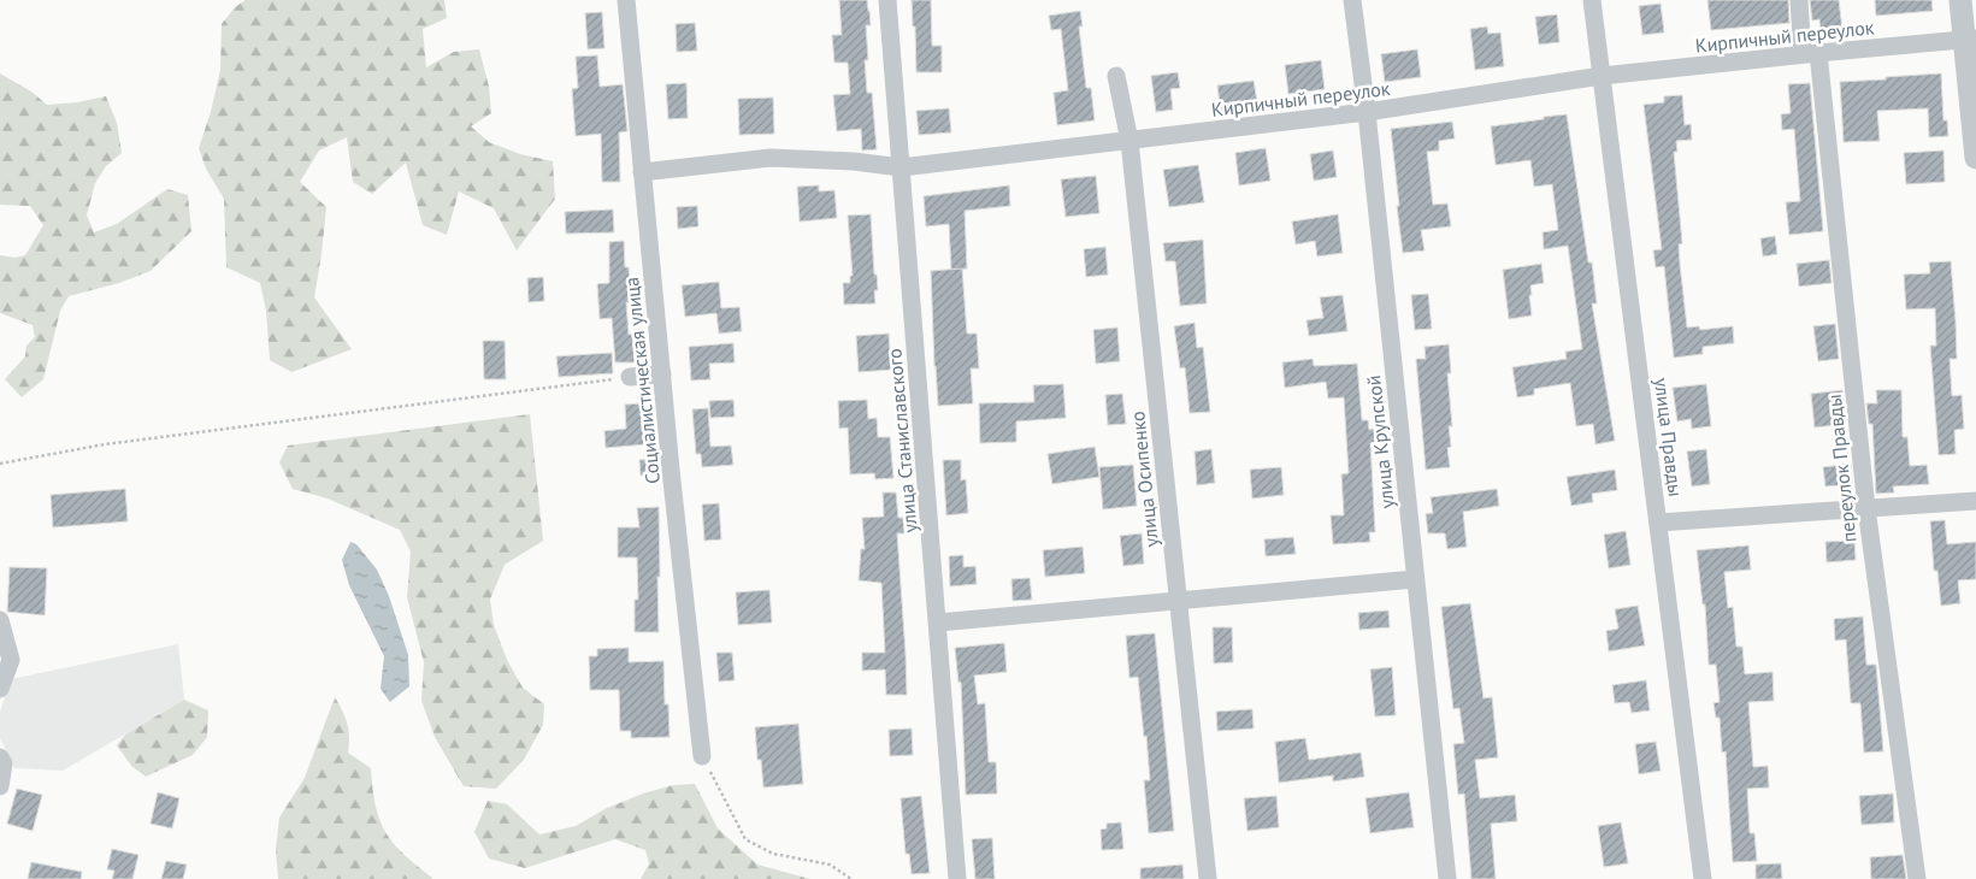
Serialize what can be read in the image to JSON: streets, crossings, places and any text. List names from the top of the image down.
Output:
{
  "streets": {
    "street": [
      "Кирпичный переулок",
      "Социалистическая улица",
      "улица Правды",
      "улица Станиславского",
      "улица Крупской",
      "переулок Правды",
      "улица Осипенко"
    ]
  },
  "crossings": [
    ["Кирпичный переулок", "Социалистическая улица"],
    ["Кирпичный переулок", "улица Правды"],
    ["Кирпичный переулок", "улица Станиславского"],
    ["Кирпичный переулок", "улица Крупской"],
    ["Кирпичный переулок", "переулок Правды"],
    ["Кирпичный переулок", "улица Осипенко"]
  ]
}
